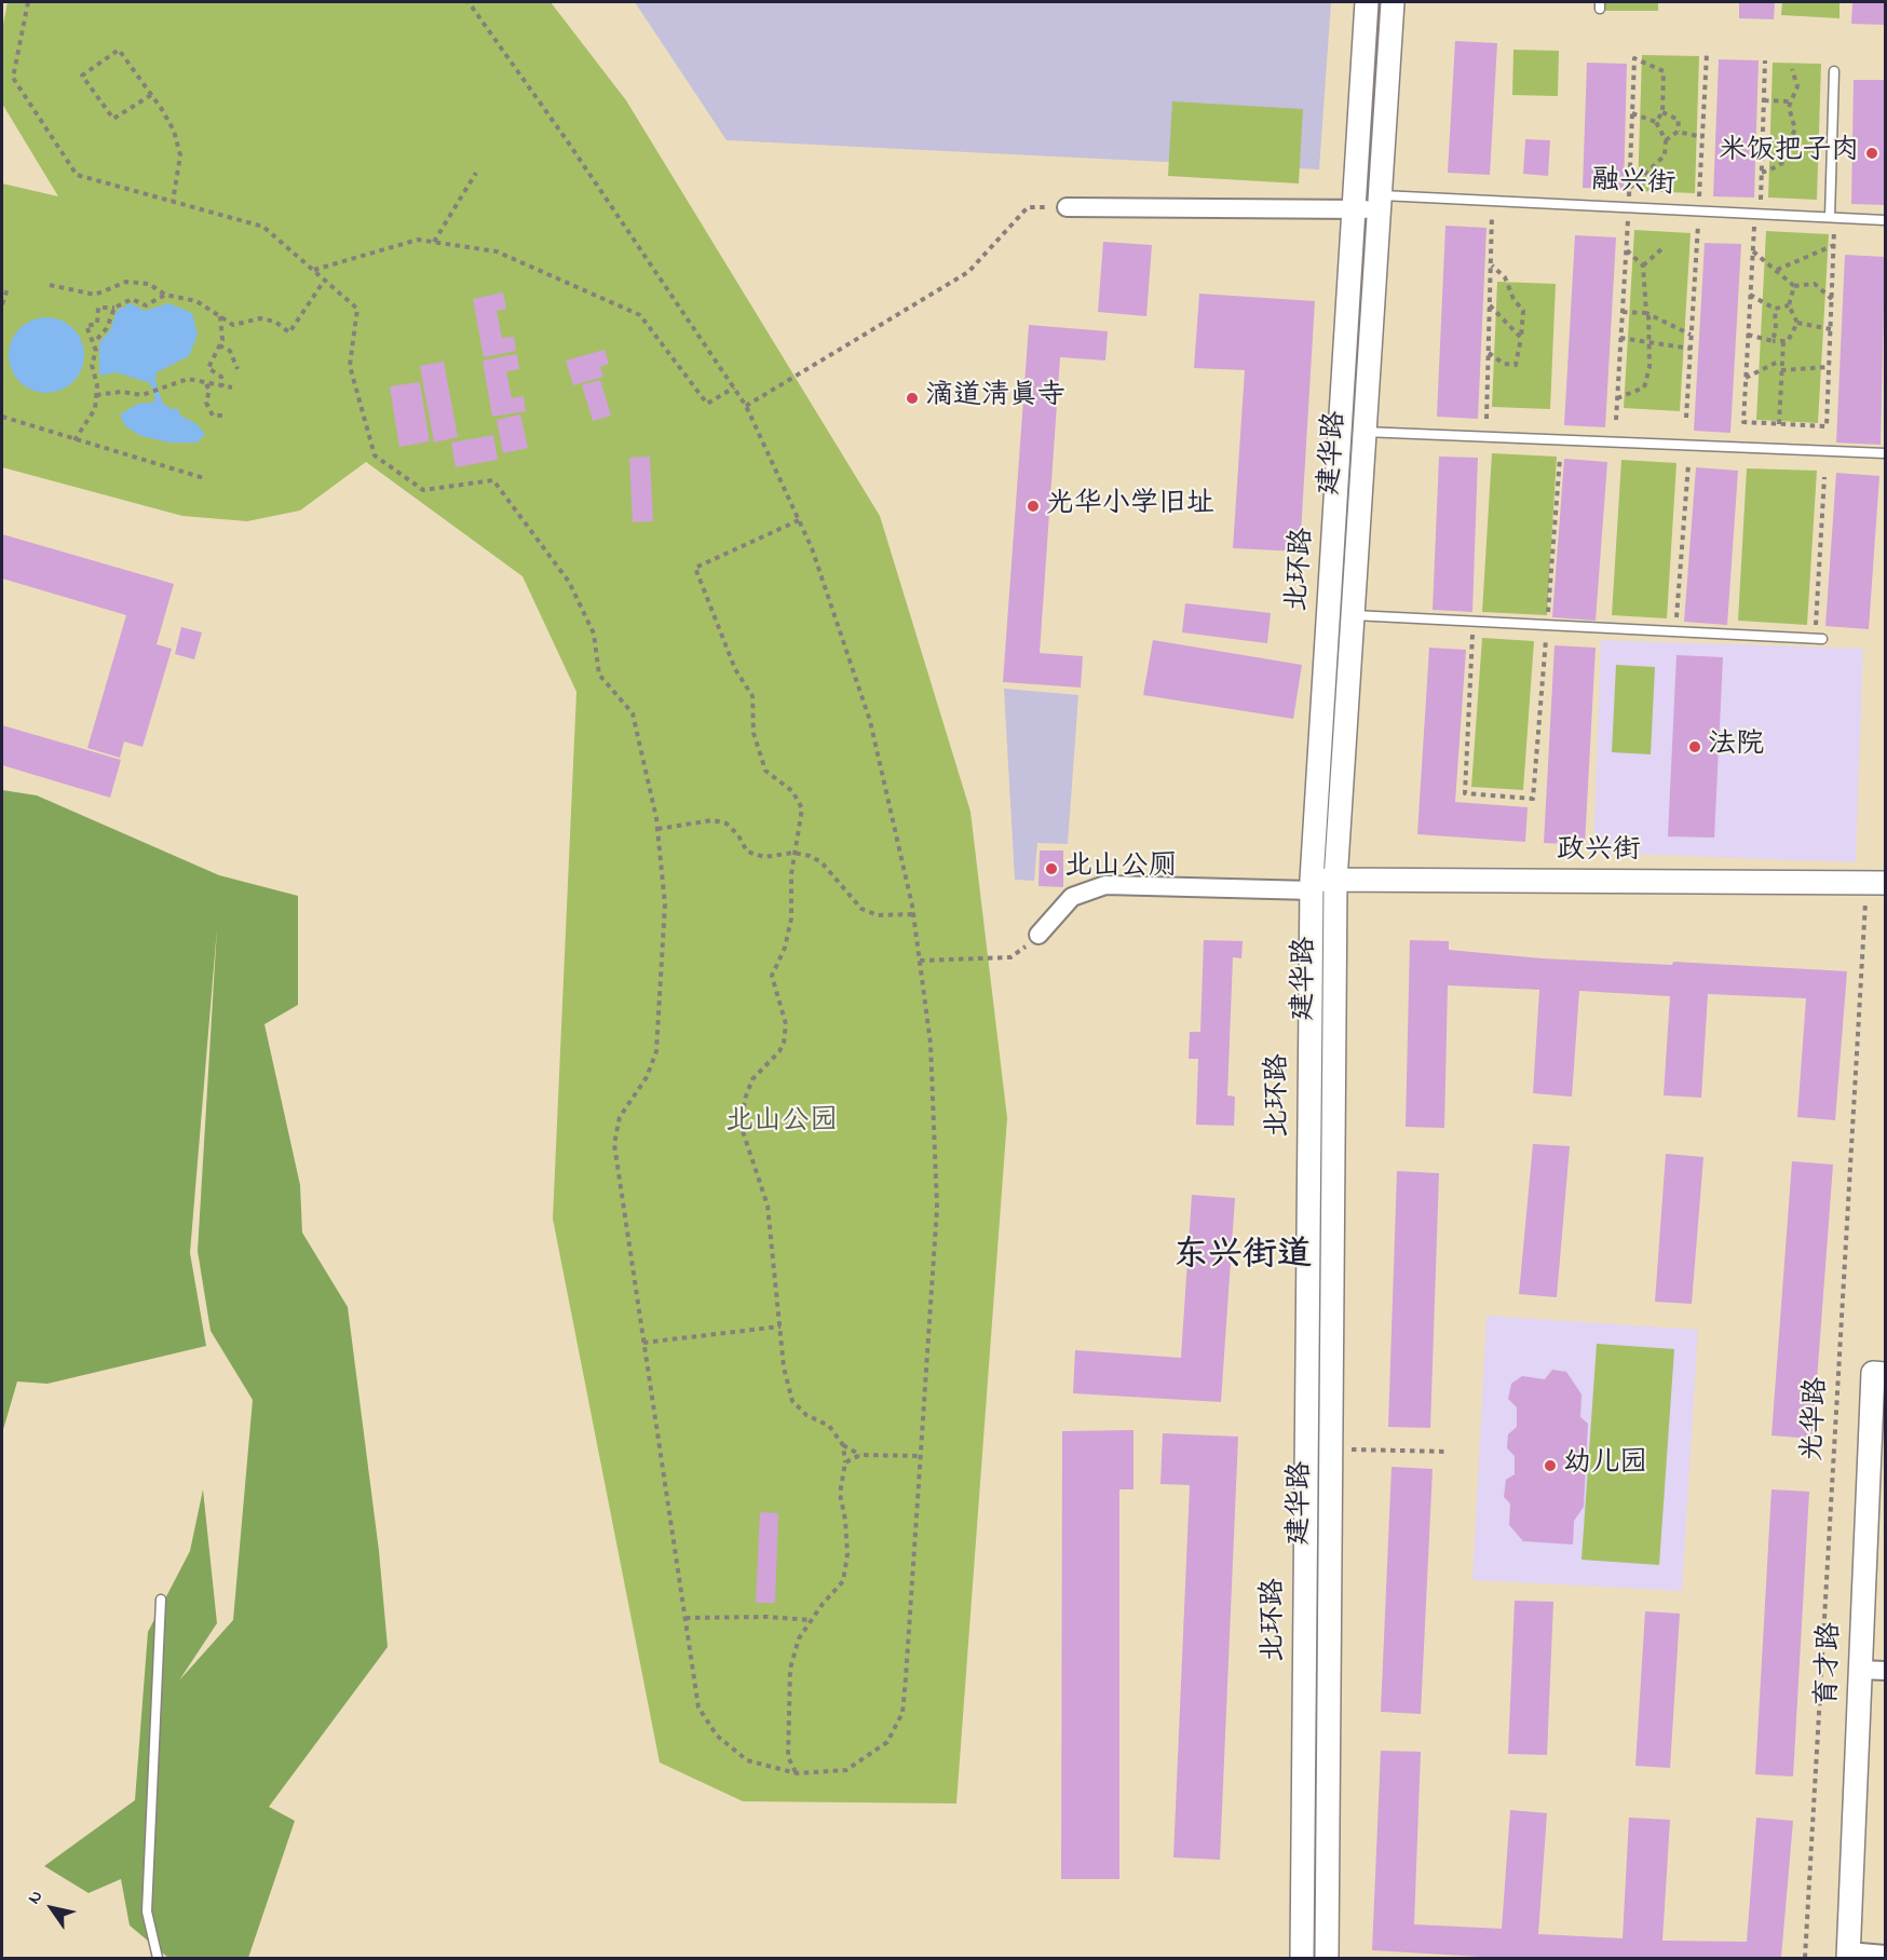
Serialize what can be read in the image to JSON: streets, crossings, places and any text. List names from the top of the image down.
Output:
{
  "streets": {
    "street": [
      "建华路",
      "北环路",
      "政兴街",
      "育才路"
    ],
    "lane": ["融兴街"],
    "path": ["光华路"]
  },
  "crossings": [
    ["融兴街", "建华路"],
    ["建华路", "政兴街"],
    ["北环路", "政兴街"],
    ["政兴街", "光华路"]
  ],
  "districts": ["东兴街道"],
  "parks": ["北山公园"],
  "places": [
    "米饭把子肉",
    "滴道清真寺",
    "光华小学旧址",
    "法院",
    "北山公厕",
    "幼儿园"
  ],
  "north": "top left"
}
